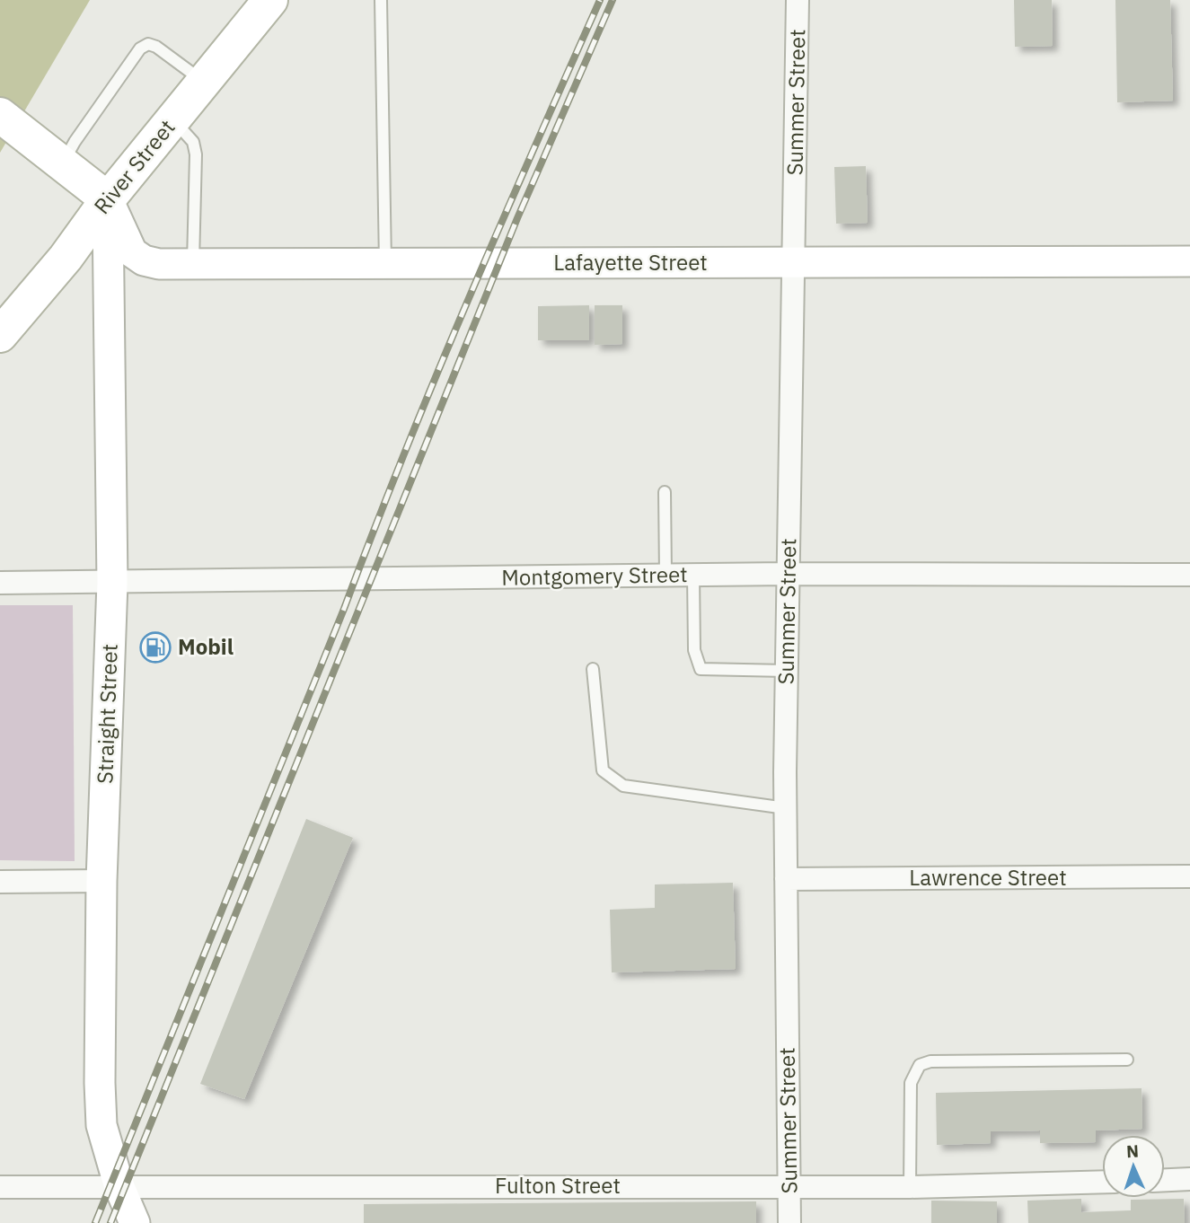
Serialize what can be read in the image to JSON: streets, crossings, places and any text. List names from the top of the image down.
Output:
{
  "streets": {
    "main road": ["River Street", "Lafayette Street", "Straight Street"],
    "street": [
      "Summer Street",
      "Montgomery Street",
      "Lawrence Street",
      "Fulton Street"
    ]
  },
  "crossings": [
    ["Summer Street", "Lafayette Street"],
    ["Summer Street", "Montgomery Street"],
    ["Summer Street", "Lawrence Street"],
    ["Summer Street", "Fulton Street"],
    ["River Street", "Lafayette Street"],
    ["River Street", "Straight Street"],
    ["Lafayette Street", "Straight Street"],
    ["Montgomery Street", "Straight Street"],
    ["Straight Street", "Fulton Street"]
  ],
  "places": {
    "fuel station": ["Mobil"]
  },
  "north": "top"
}
